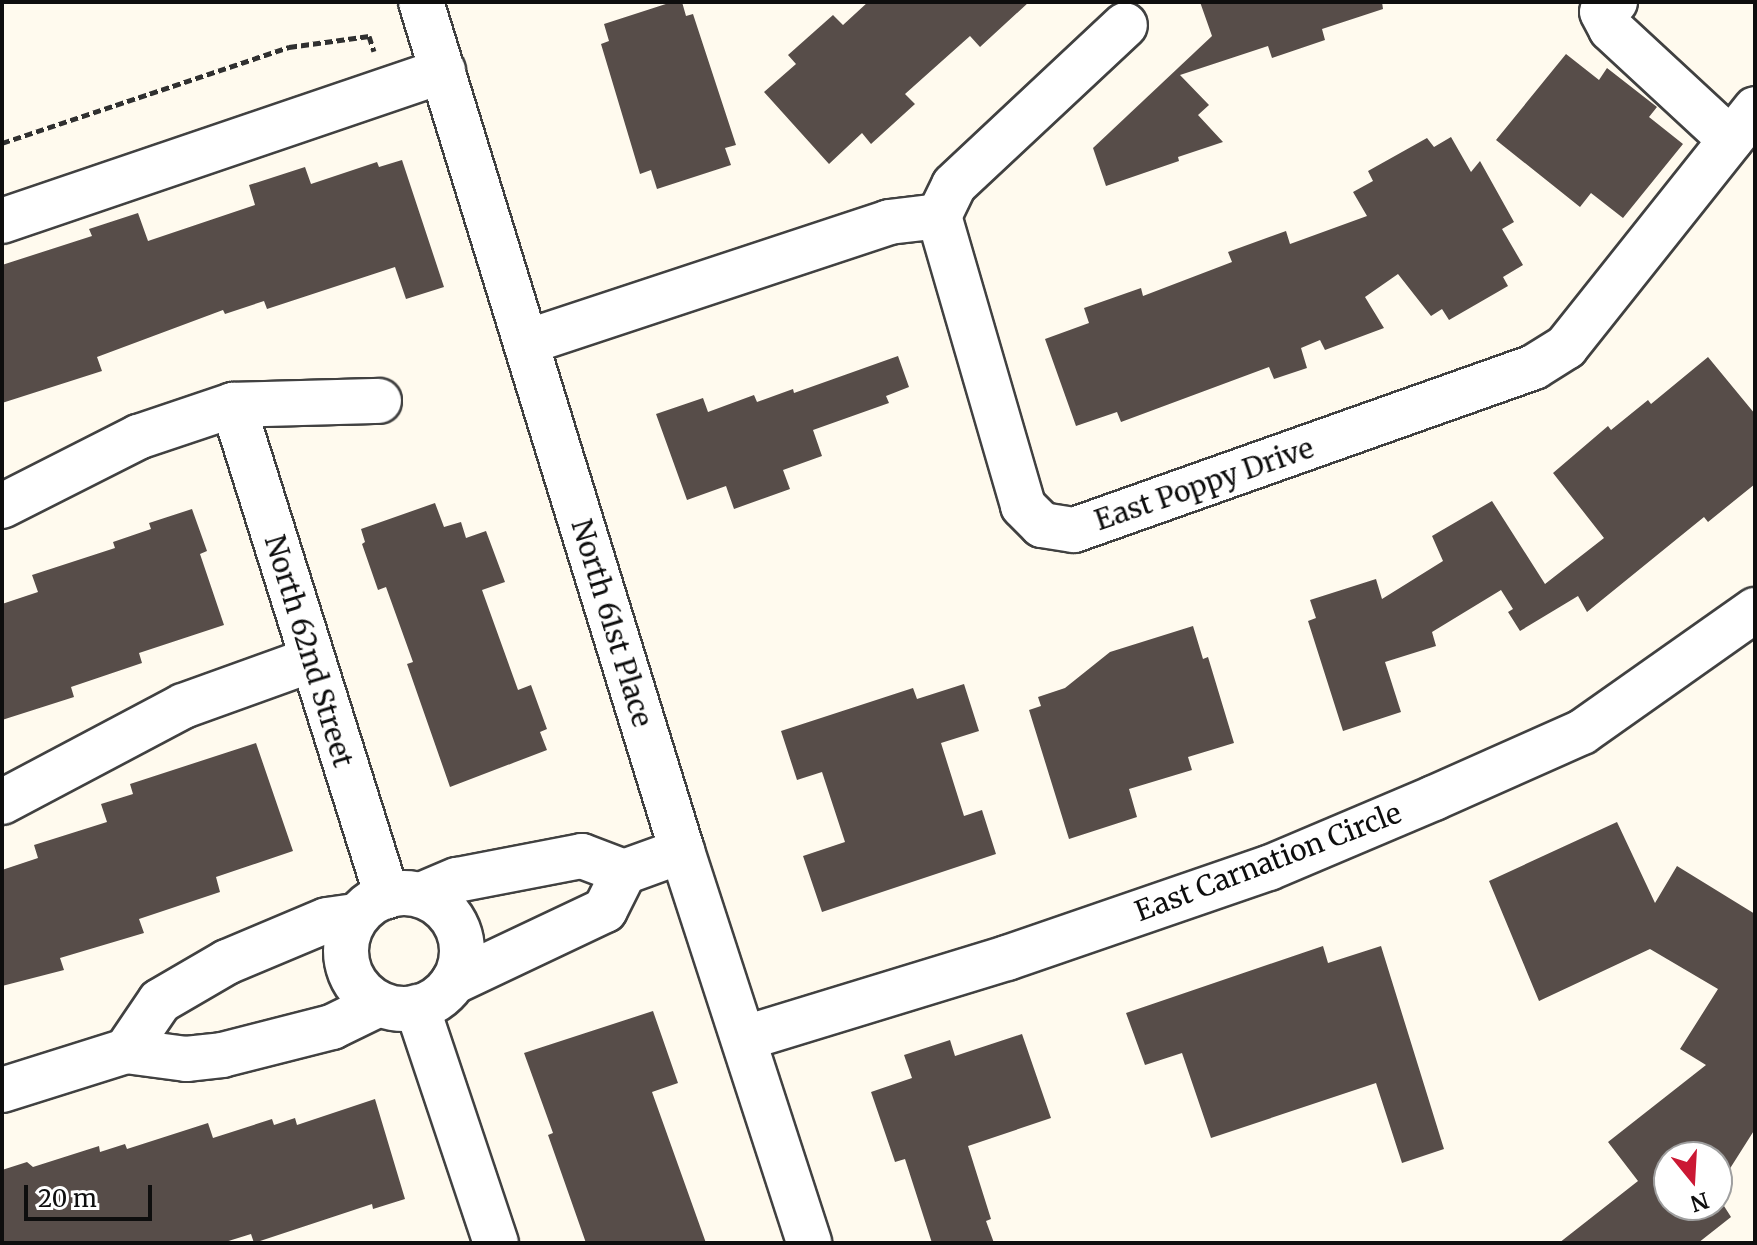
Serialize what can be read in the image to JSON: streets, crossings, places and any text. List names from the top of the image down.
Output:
{
  "streets": {
    "street": [
      "East Poppy Drive",
      "North 61st Place",
      "North 62nd Street",
      "East Carnation Circle"
    ]
  },
  "crossings": [
    ["North 61st Place", "East Carnation Circle"]
  ],
  "scale_bar": "20 m",
  "north": "bottom"
}
